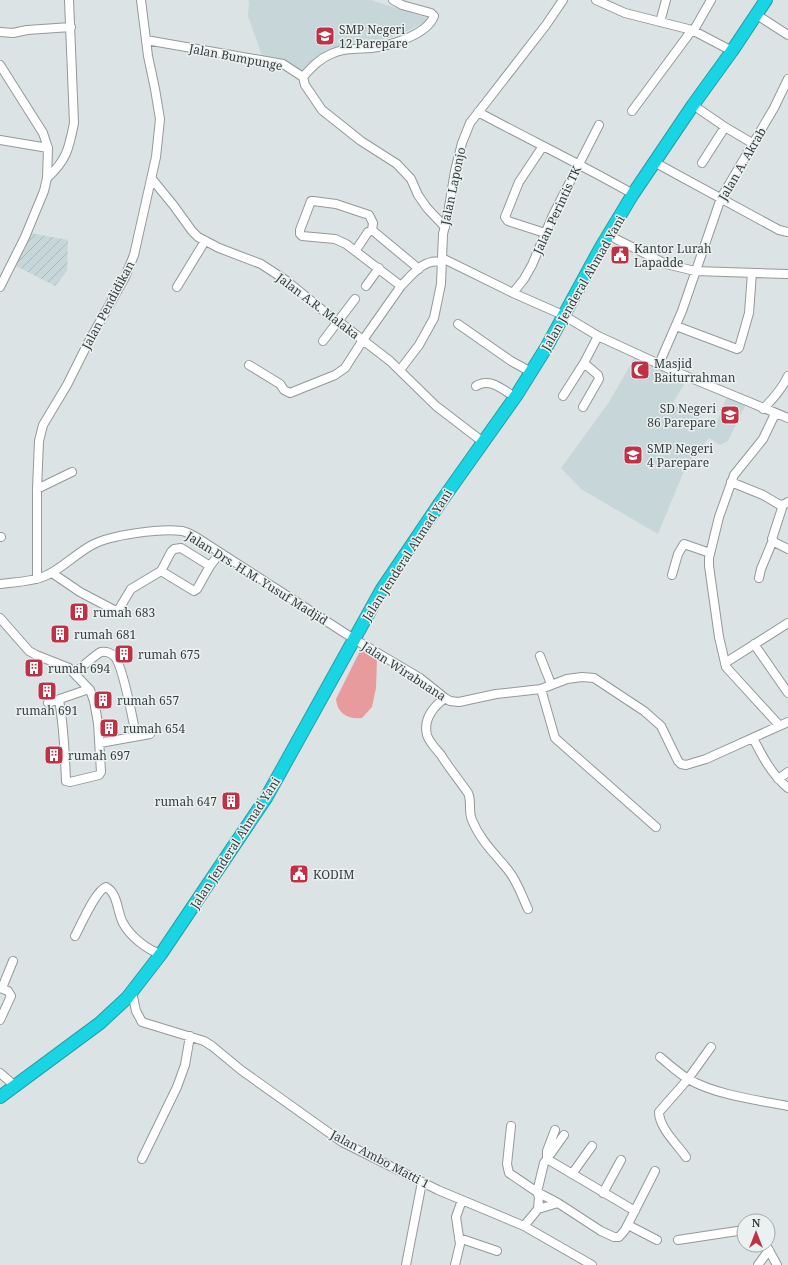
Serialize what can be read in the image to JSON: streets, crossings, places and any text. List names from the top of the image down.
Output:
{
  "streets": {
    "highway": ["Jalan Jenderal Ahmad Yani"],
    "street": [
      "Jalan Bumpunge",
      "Jalan A. Akrab",
      "Jalan Laponjo",
      "Jalan Perintis TK",
      "Jalan Pendidikan",
      "Jalan A.R. Malaka",
      "Jalan Drs. H.M. Yusuf Madjid",
      "Jalan Wirabuana",
      "Jalan Ambo Matti 1"
    ]
  },
  "crossings": [
    ["Jalan Bumpunge", "Jalan Pendidikan"],
    ["Jalan Laponjo", "Jalan A.R. Malaka"],
    ["Jalan Jenderal Ahmad Yani", "Jalan A.R. Malaka"],
    ["Jalan Jenderal Ahmad Yani", "Jalan Drs. H.M. Yusuf Madjid"],
    ["Jalan Jenderal Ahmad Yani", "Jalan Wirabuana"],
    ["Jalan Jenderal Ahmad Yani", "Jalan Ambo Matti 1"],
    ["Jalan Pendidikan", "Jalan A.R. Malaka"],
    ["Jalan Pendidikan", "Jalan Drs. H.M. Yusuf Madjid"],
    ["Jalan Drs. H.M. Yusuf Madjid", "Jalan Wirabuana"]
  ],
  "places": {
    "school or university": ["SMP Negeri 12 Parepare", "SD Negeri 86 Parepare", "SMP Negeri 4 Parepare"],
    "public building": ["Kantor Lurah Lapadde", "KODIM"],
    "mosque": ["Masjid Baiturrahman"],
    "building": [
      "rumah 683",
      "rumah 681",
      "rumah 675",
      "rumah 694",
      "rumah 691",
      "rumah 657",
      "rumah 654",
      "rumah 697",
      "rumah 647"
    ]
  },
  "north": "top"
}
